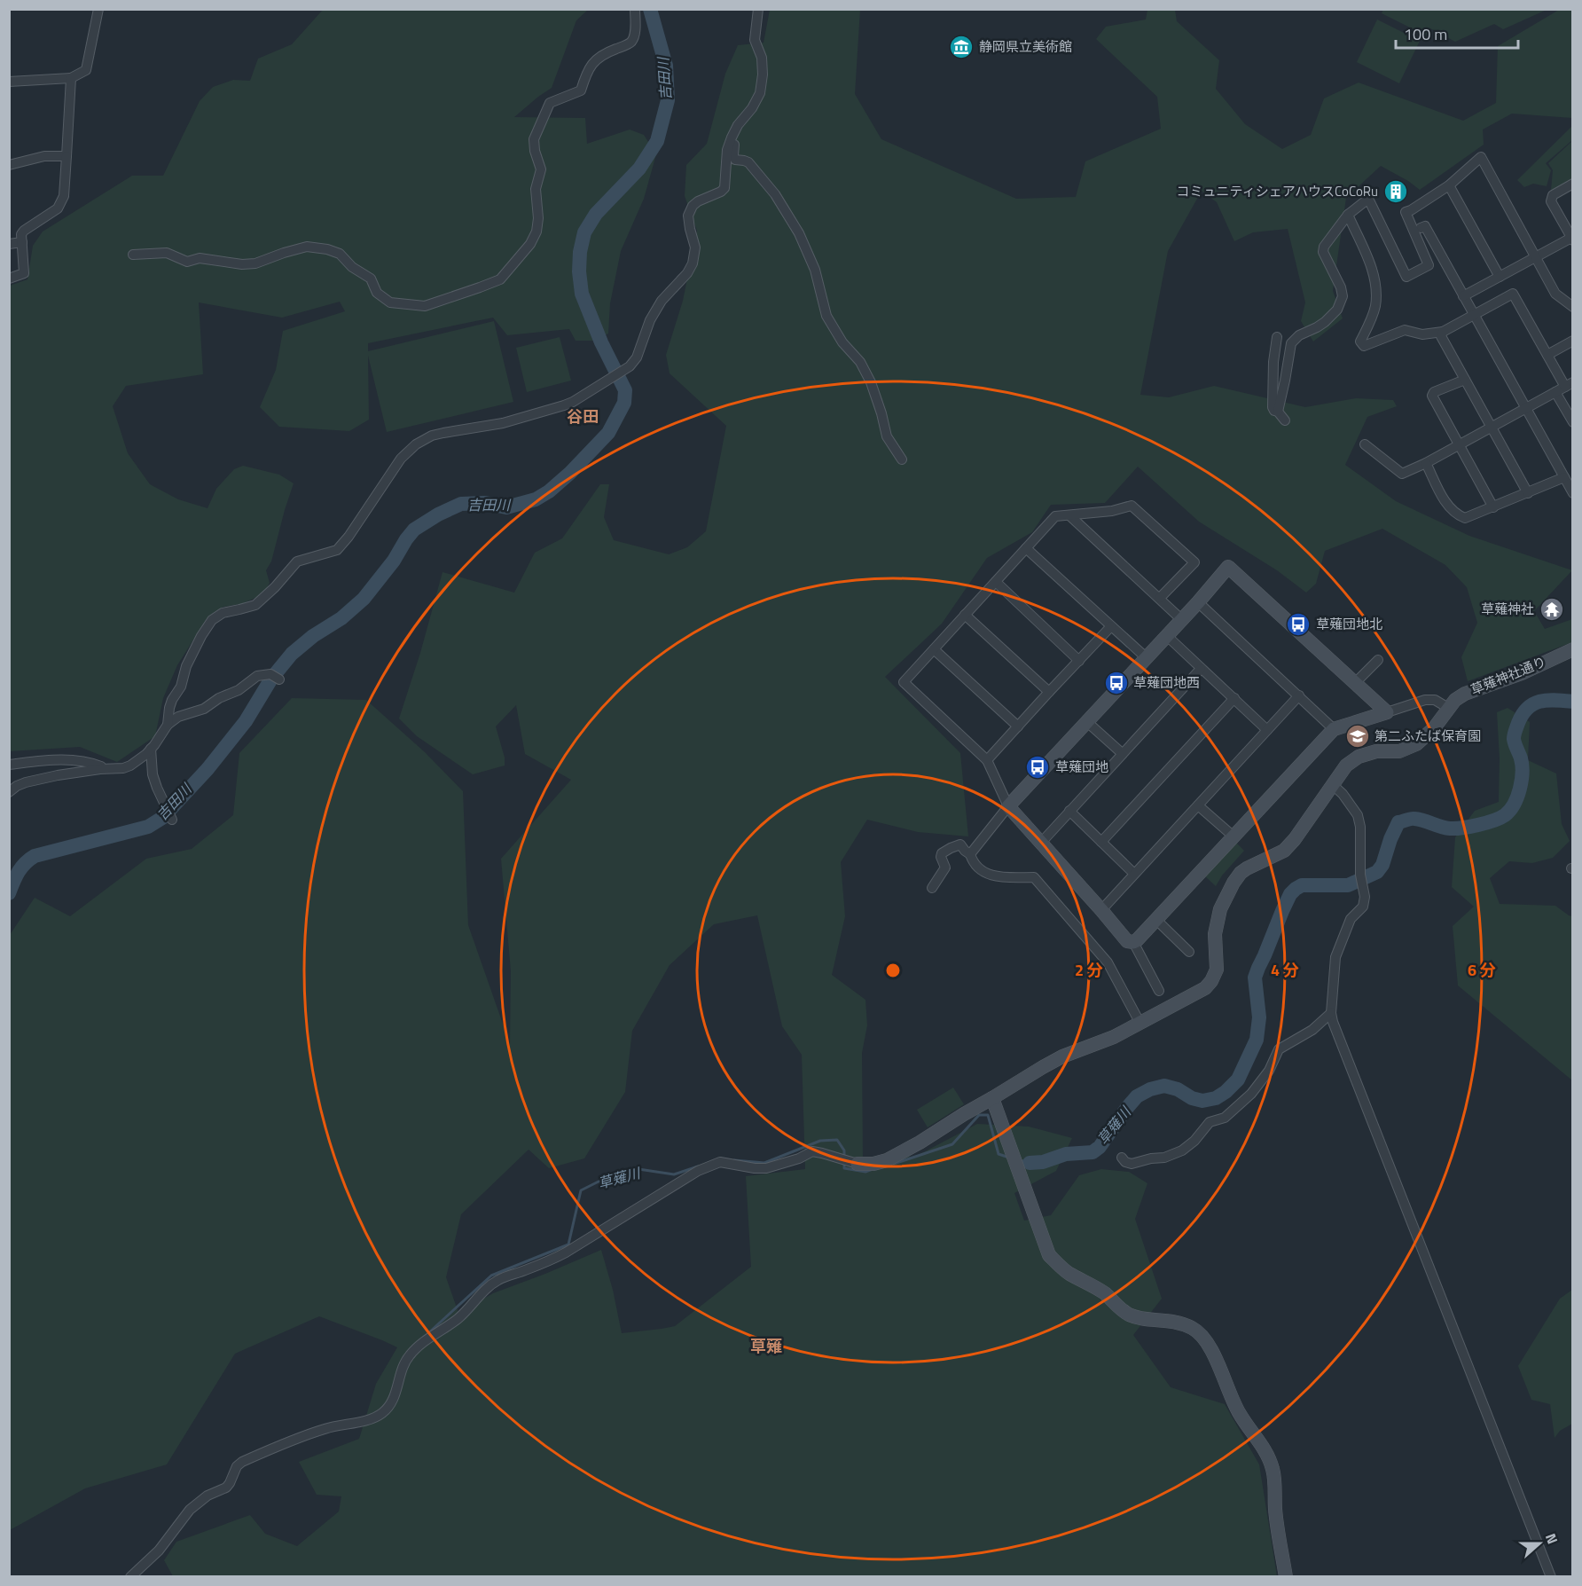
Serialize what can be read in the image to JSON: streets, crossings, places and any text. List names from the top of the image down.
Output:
{
  "streets": {
    "street": ["草薙神社通り"]
  },
  "districts": ["谷田", "草薙"],
  "water": ["吉田川", "草薙川"],
  "places": {
    "museum": ["静岡県立美術館"],
    "building": ["コミュニティシェアハウスCoCoRu"],
    "temple": ["草薙神社"],
    "bus stop": ["草薙団地北", "草薙団地西", "草薙団地"],
    "school or university": ["第二ふたば保育園"]
  },
  "scale_bar": "100 m",
  "north": "right",
  "rings": ["2 分", "4 分", "6 分"]
}
